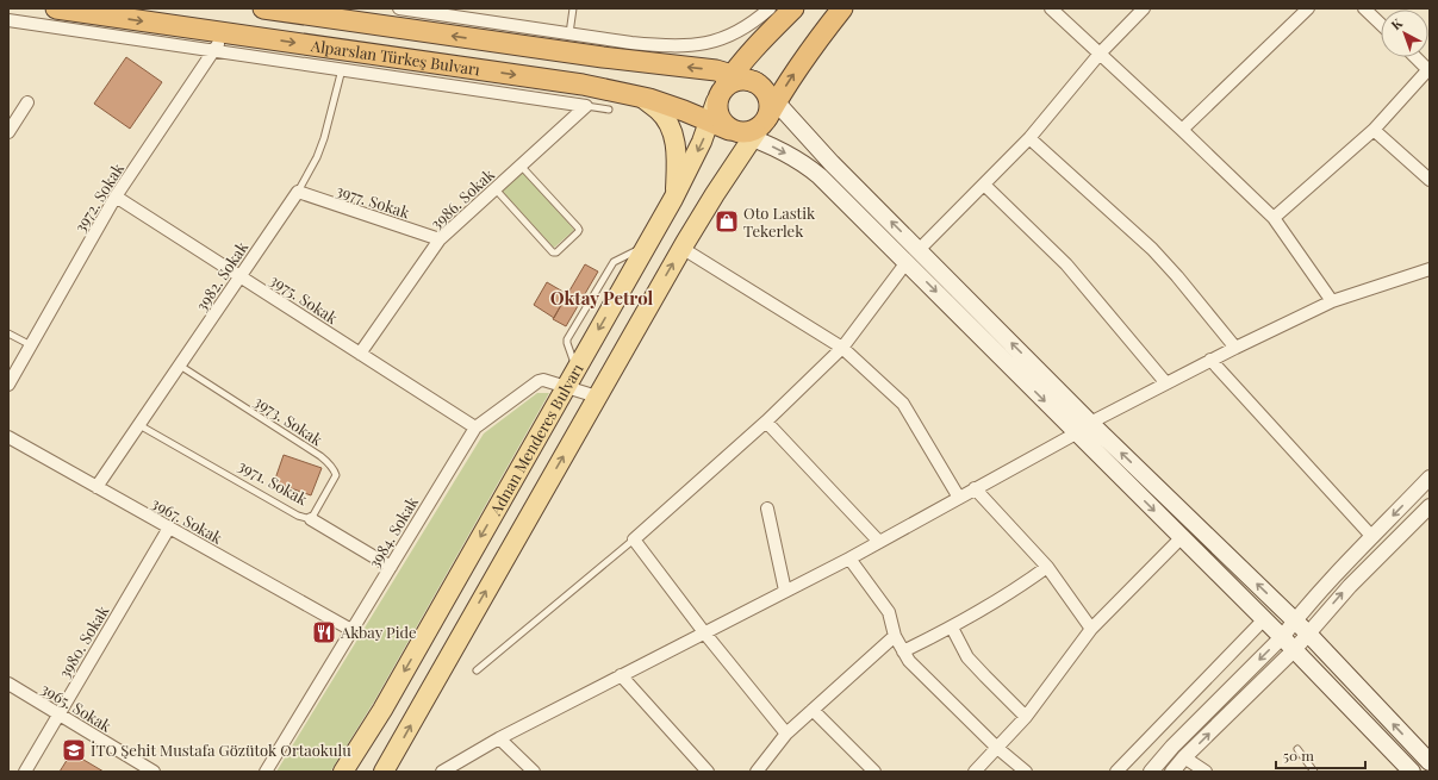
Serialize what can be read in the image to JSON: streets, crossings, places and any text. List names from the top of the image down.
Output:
{
  "streets": {
    "highway": ["Alparslan Türkeş Bulvarı", "Adnan Menderes Bulvarı"],
    "street": [
      "3972. Sokak",
      "3986. Sokak",
      "3977. Sokak",
      "3982. Sokak",
      "3975. Sokak",
      "3971. Sokak",
      "3967. Sokak",
      "3984. Sokak",
      "3980. Sokak",
      "3965. Sokak"
    ],
    "lane": ["3973. Sokak"]
  },
  "crossings": [
    ["Alparslan Türkeş Bulvarı", "3972. Sokak"],
    ["Alparslan Türkeş Bulvarı", "Adnan Menderes Bulvarı"],
    ["3972. Sokak", "3975. Sokak"],
    ["3986. Sokak", "3977. Sokak"],
    ["3986. Sokak", "3975. Sokak"],
    ["3977. Sokak", "3982. Sokak"],
    ["3982. Sokak", "3975. Sokak"],
    ["3982. Sokak", "3973. Sokak"],
    ["3982. Sokak", "3971. Sokak"],
    ["3982. Sokak", "3967. Sokak"],
    ["3975. Sokak", "3984. Sokak"],
    ["3973. Sokak", "3971. Sokak"],
    ["Adnan Menderes Bulvarı", "3984. Sokak"],
    ["3971. Sokak", "3984. Sokak"],
    ["3967. Sokak", "3984. Sokak"],
    ["3967. Sokak", "3980. Sokak"],
    ["3980. Sokak", "3965. Sokak"]
  ],
  "districts": ["Oktay Petrol"],
  "places": {
    "shop": ["Oto Lastik Tekerlek"],
    "restaurant": ["Akbay Pide"],
    "school or university": ["İTO Şehit Mustafa Gözütok Ortaokulu"]
  },
  "scale_bar": "50 m",
  "north": "top left"
}
